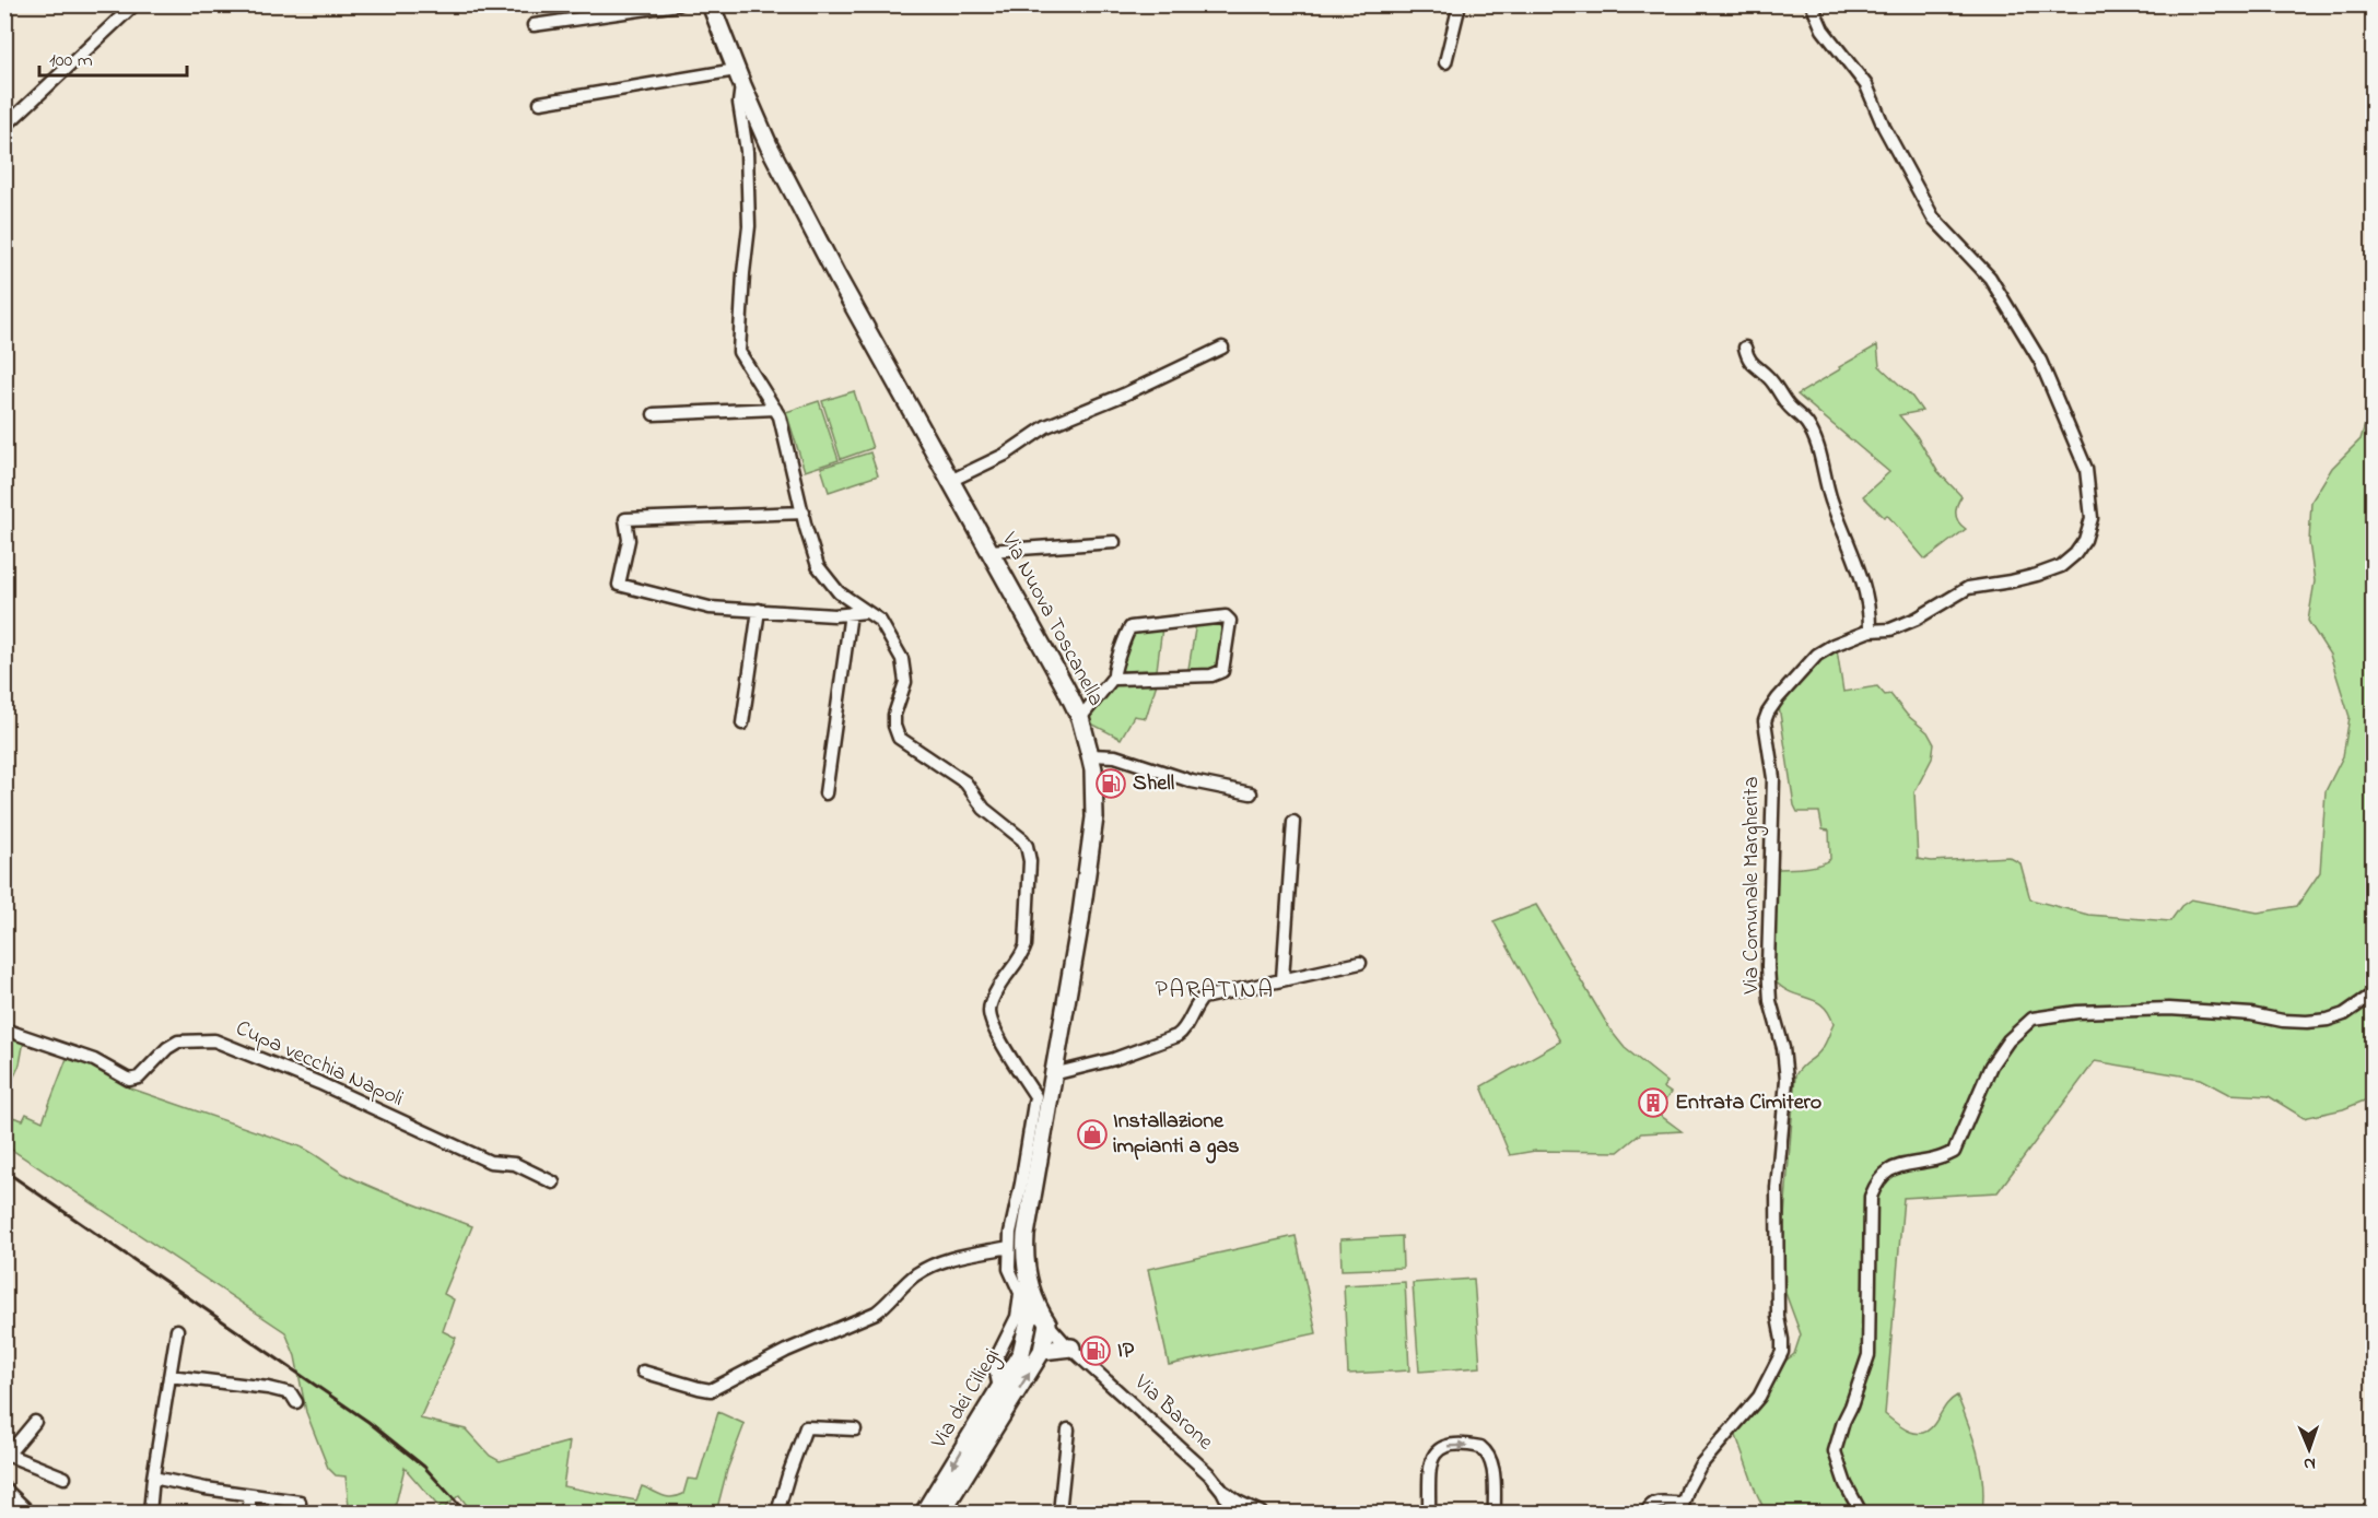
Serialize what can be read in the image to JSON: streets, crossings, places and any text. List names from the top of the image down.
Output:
{
  "streets": {
    "main road": ["Via Nuova Toscanella", "Via dei Ciliegi"],
    "street": ["Via Comunale Margherita", "Cupa vecchia Napoli", "Via Barone"]
  },
  "crossings": [
    ["Via Nuova Toscanella", "Via dei Ciliegi"],
    ["Via Nuova Toscanella", "Via Barone"],
    ["Via dei Ciliegi", "Via Barone"]
  ],
  "districts": ["PARATINA"],
  "places": {
    "fuel station": ["Shell", "IP"],
    "building": ["Entrata Cimitero"],
    "shop": ["Installazione impianti a gas"]
  },
  "scale_bar": "100 m",
  "north": "bottom"
}
